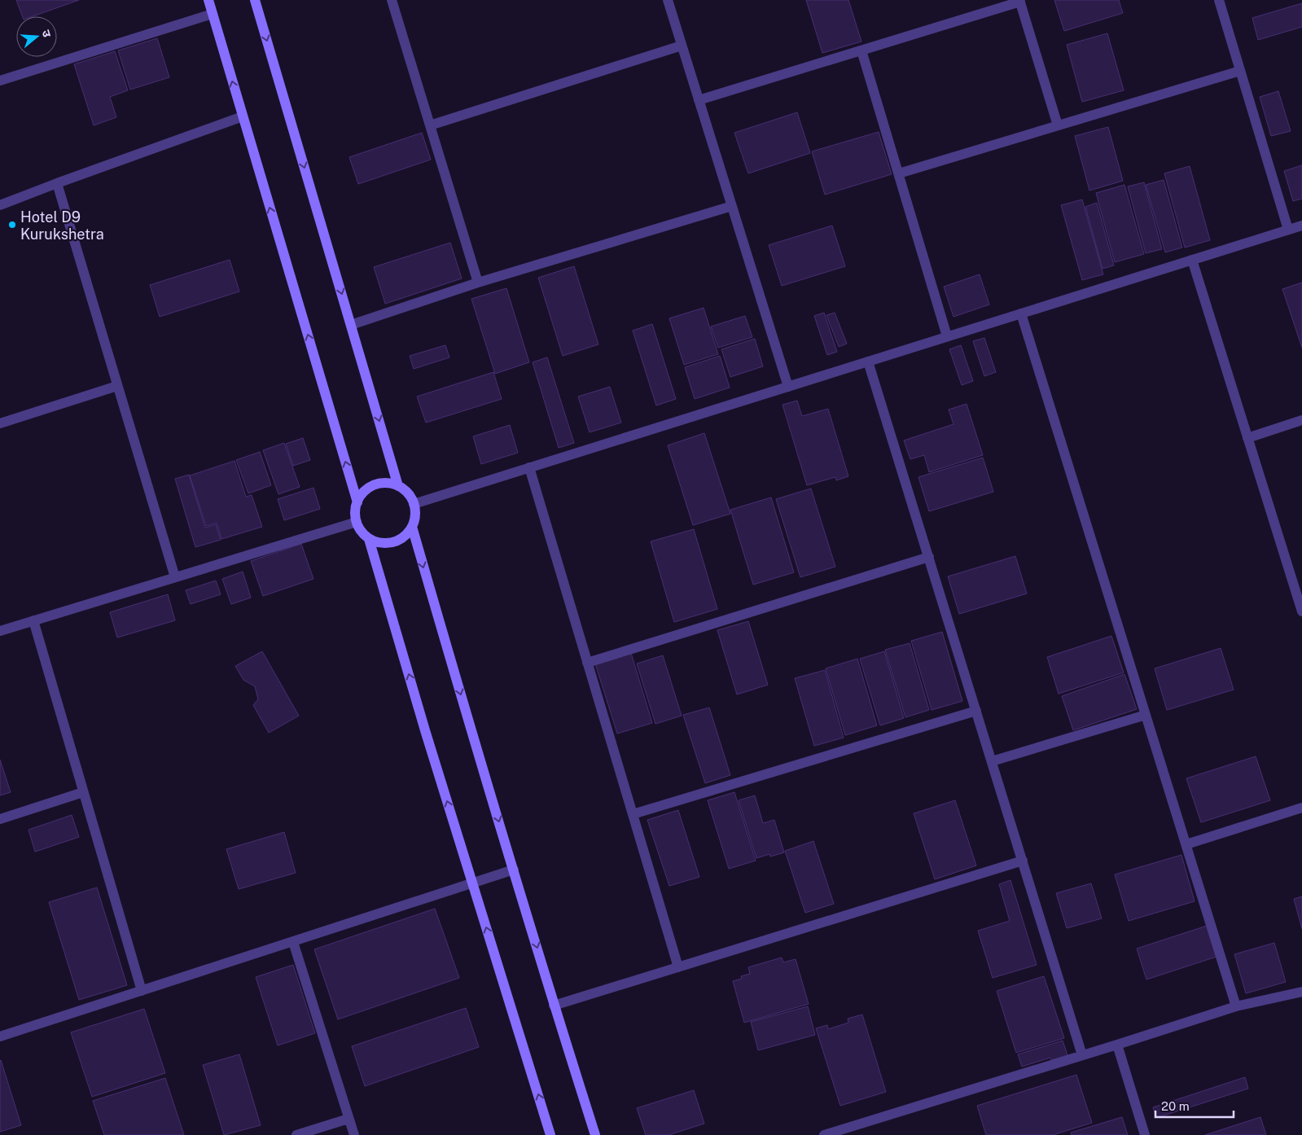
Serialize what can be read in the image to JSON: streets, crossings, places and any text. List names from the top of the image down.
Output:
{
  "places": ["Hotel D9 Kurukshetra"],
  "scale_bar": "20 m",
  "north": "right"
}
